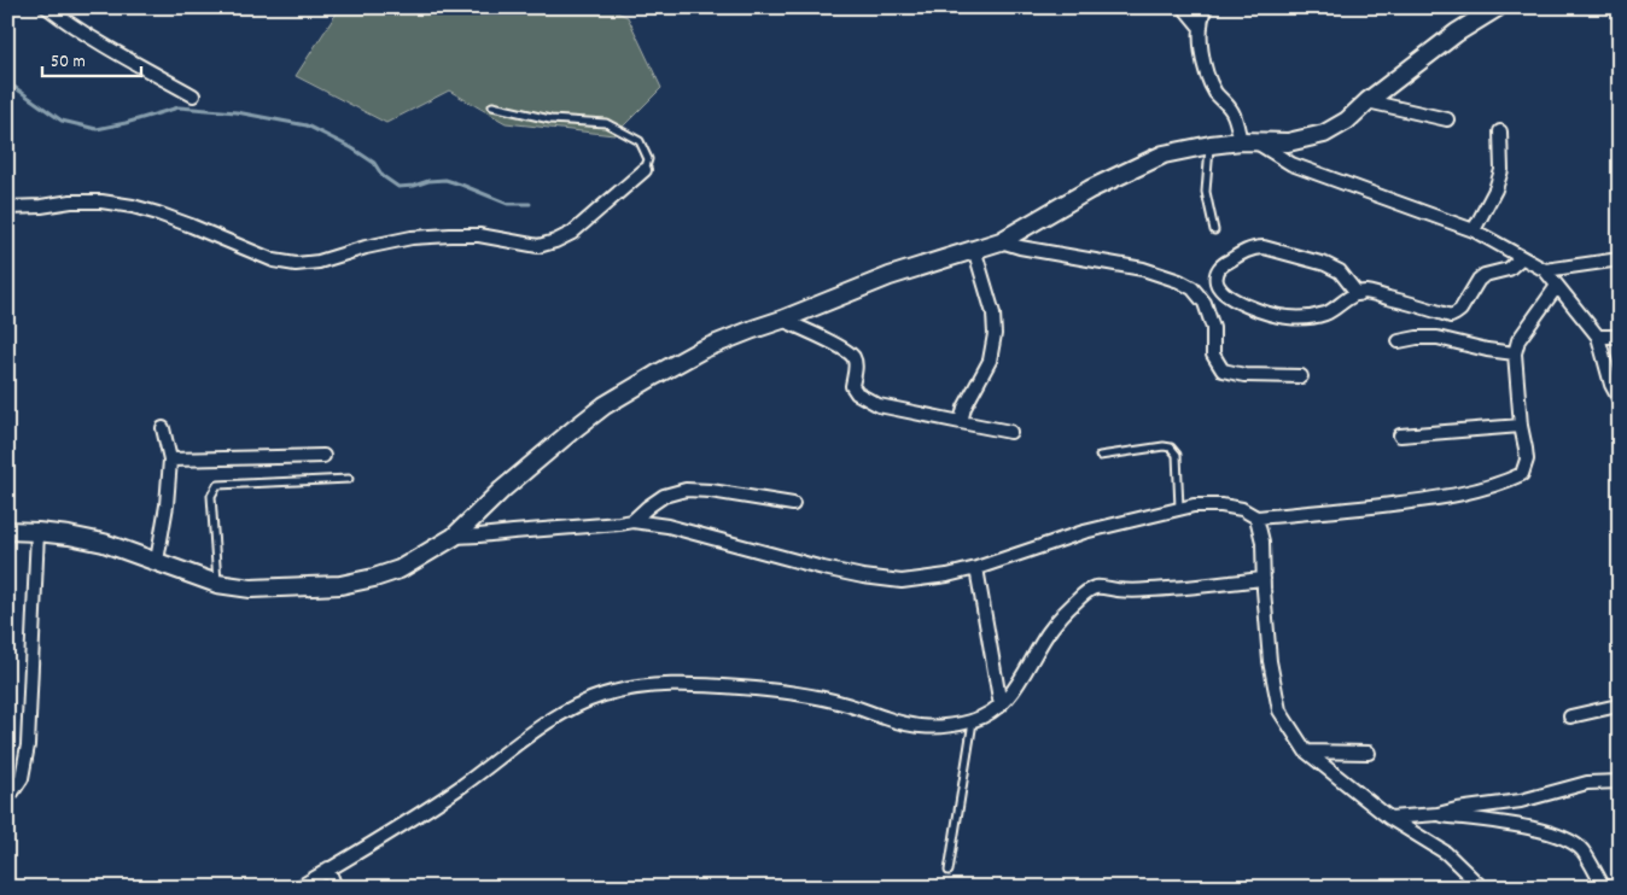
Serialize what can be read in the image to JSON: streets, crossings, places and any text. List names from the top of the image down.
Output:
{
  "scale_bar": "50 m"
}
